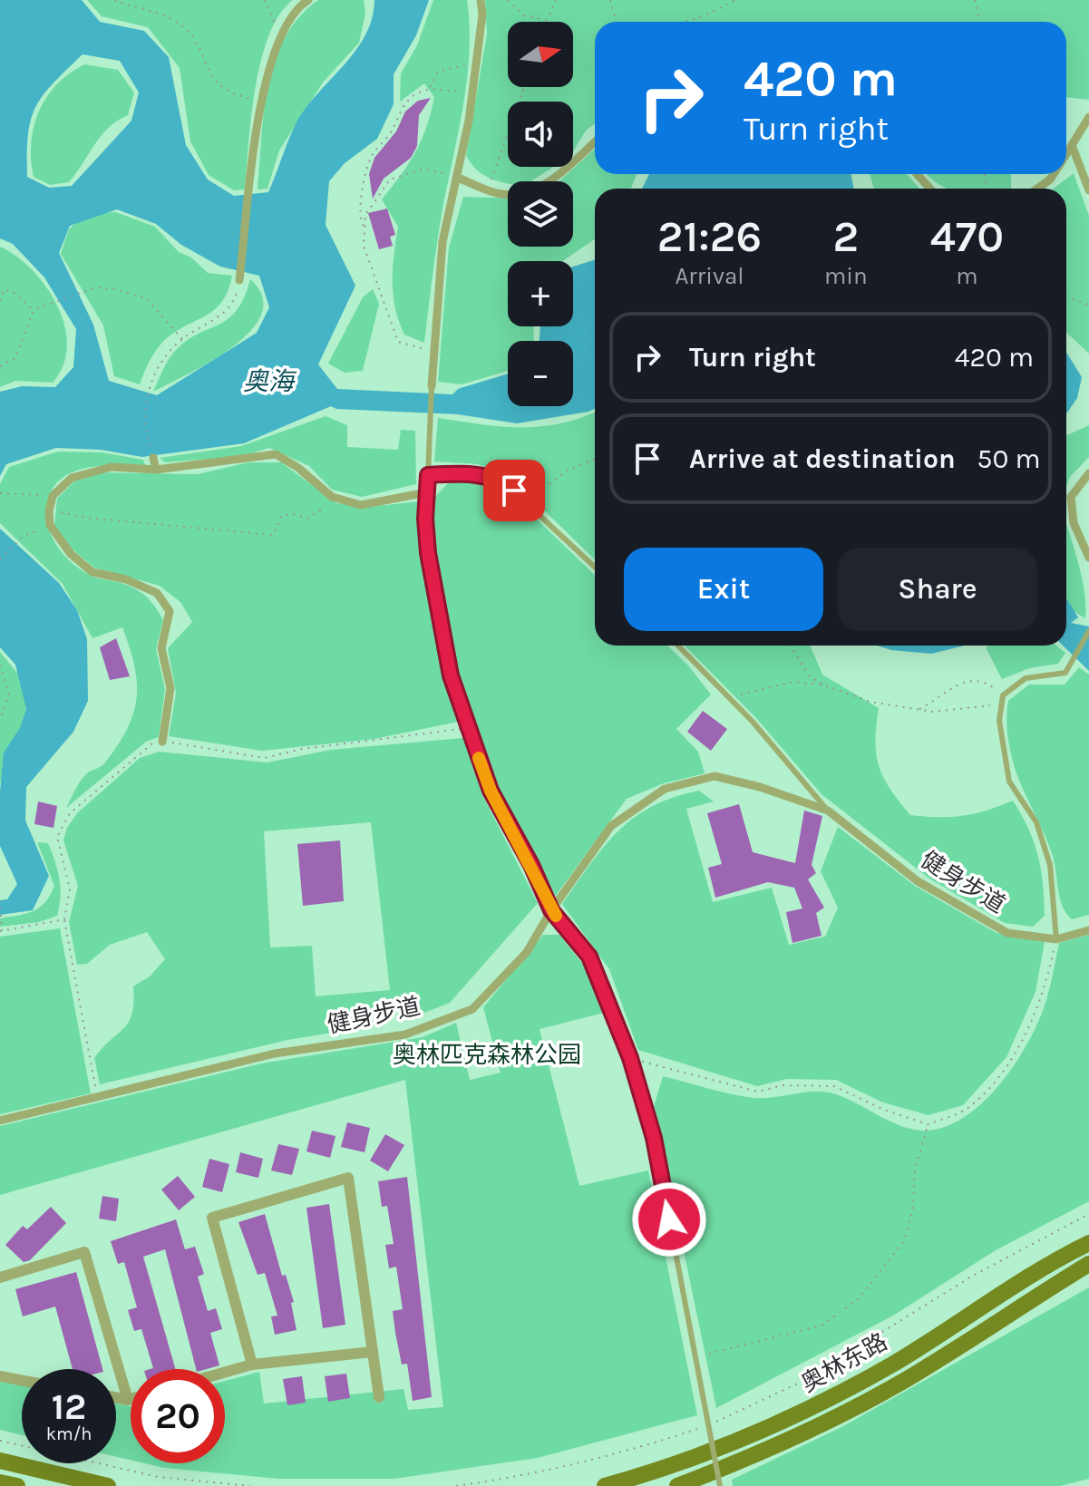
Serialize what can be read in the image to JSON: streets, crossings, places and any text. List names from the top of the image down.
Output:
{
  "streets": {
    "main road": ["奥林东路"],
    "street": ["健身步道"]
  },
  "water": ["奥海"],
  "parks": ["奥林匹克森林公园"],
  "north": "right",
  "page": {
    "map_buttons": ["+", "−"],
    "turn": ["420 m", "Turn right"],
    "eta": [
      "21:26",
      "Arrival",
      "2",
      "min",
      "470",
      "m"
    ],
    "list": [
      {
        "name": "Turn right",
        "value": "420 m"
      },
      {
        "name": "Arrive at destination",
        "value": "50 m"
      }
    ],
    "buttons": ["Exit", "Share"],
    "speed": "12 km/h",
    "limit": "20"
  }
}
